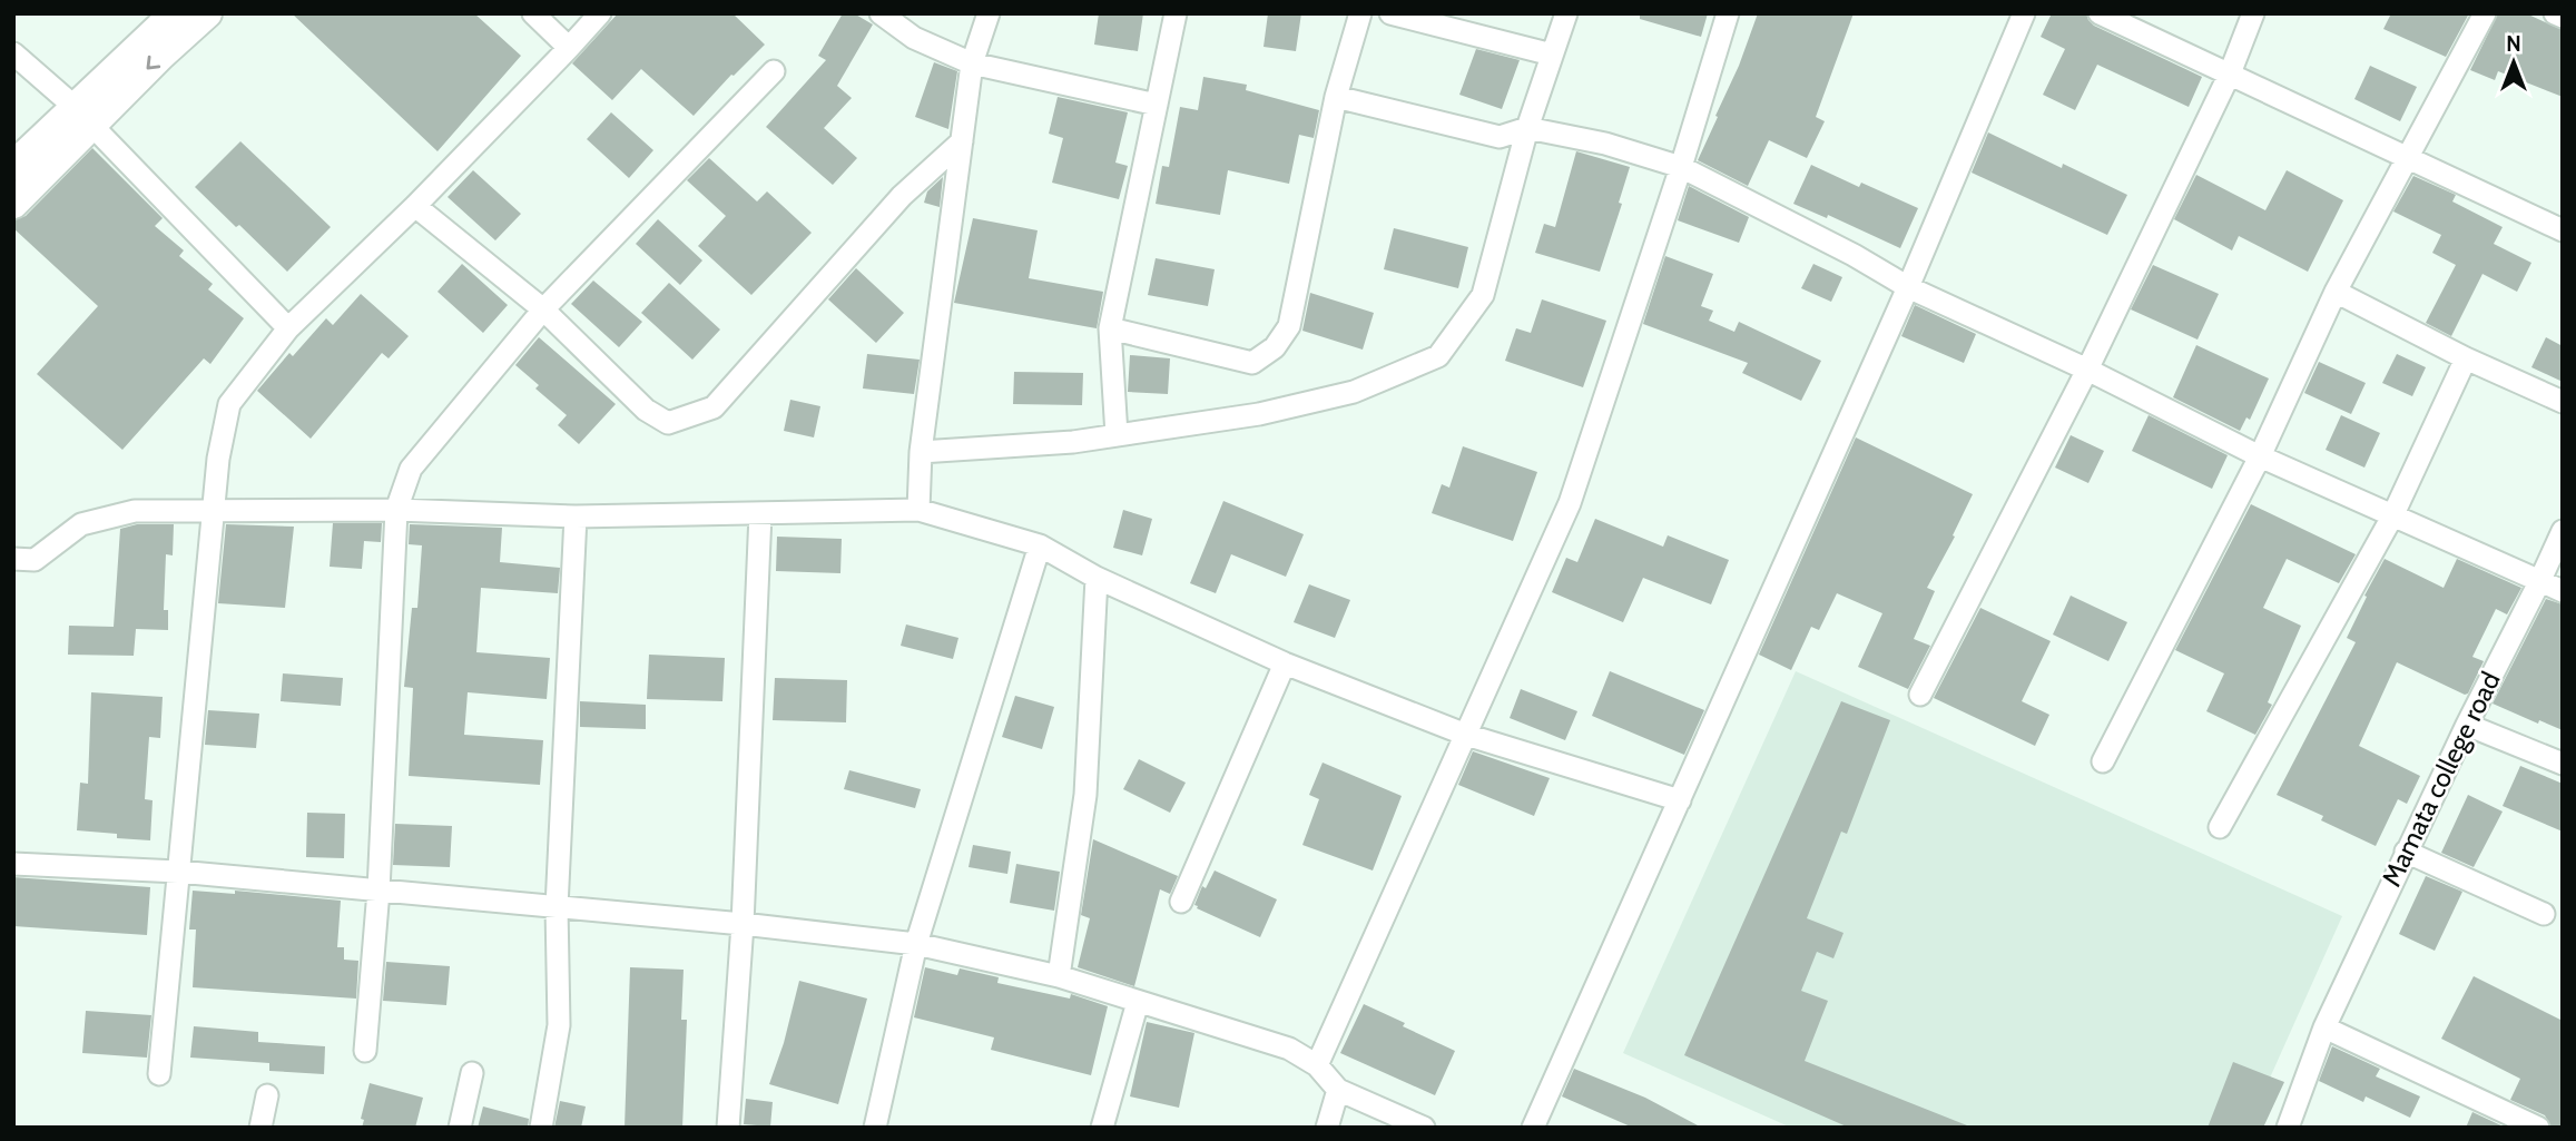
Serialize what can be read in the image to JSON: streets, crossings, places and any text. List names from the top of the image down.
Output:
{
  "streets": {
    "street": ["Mamata college road"]
  },
  "north": "top"
}
